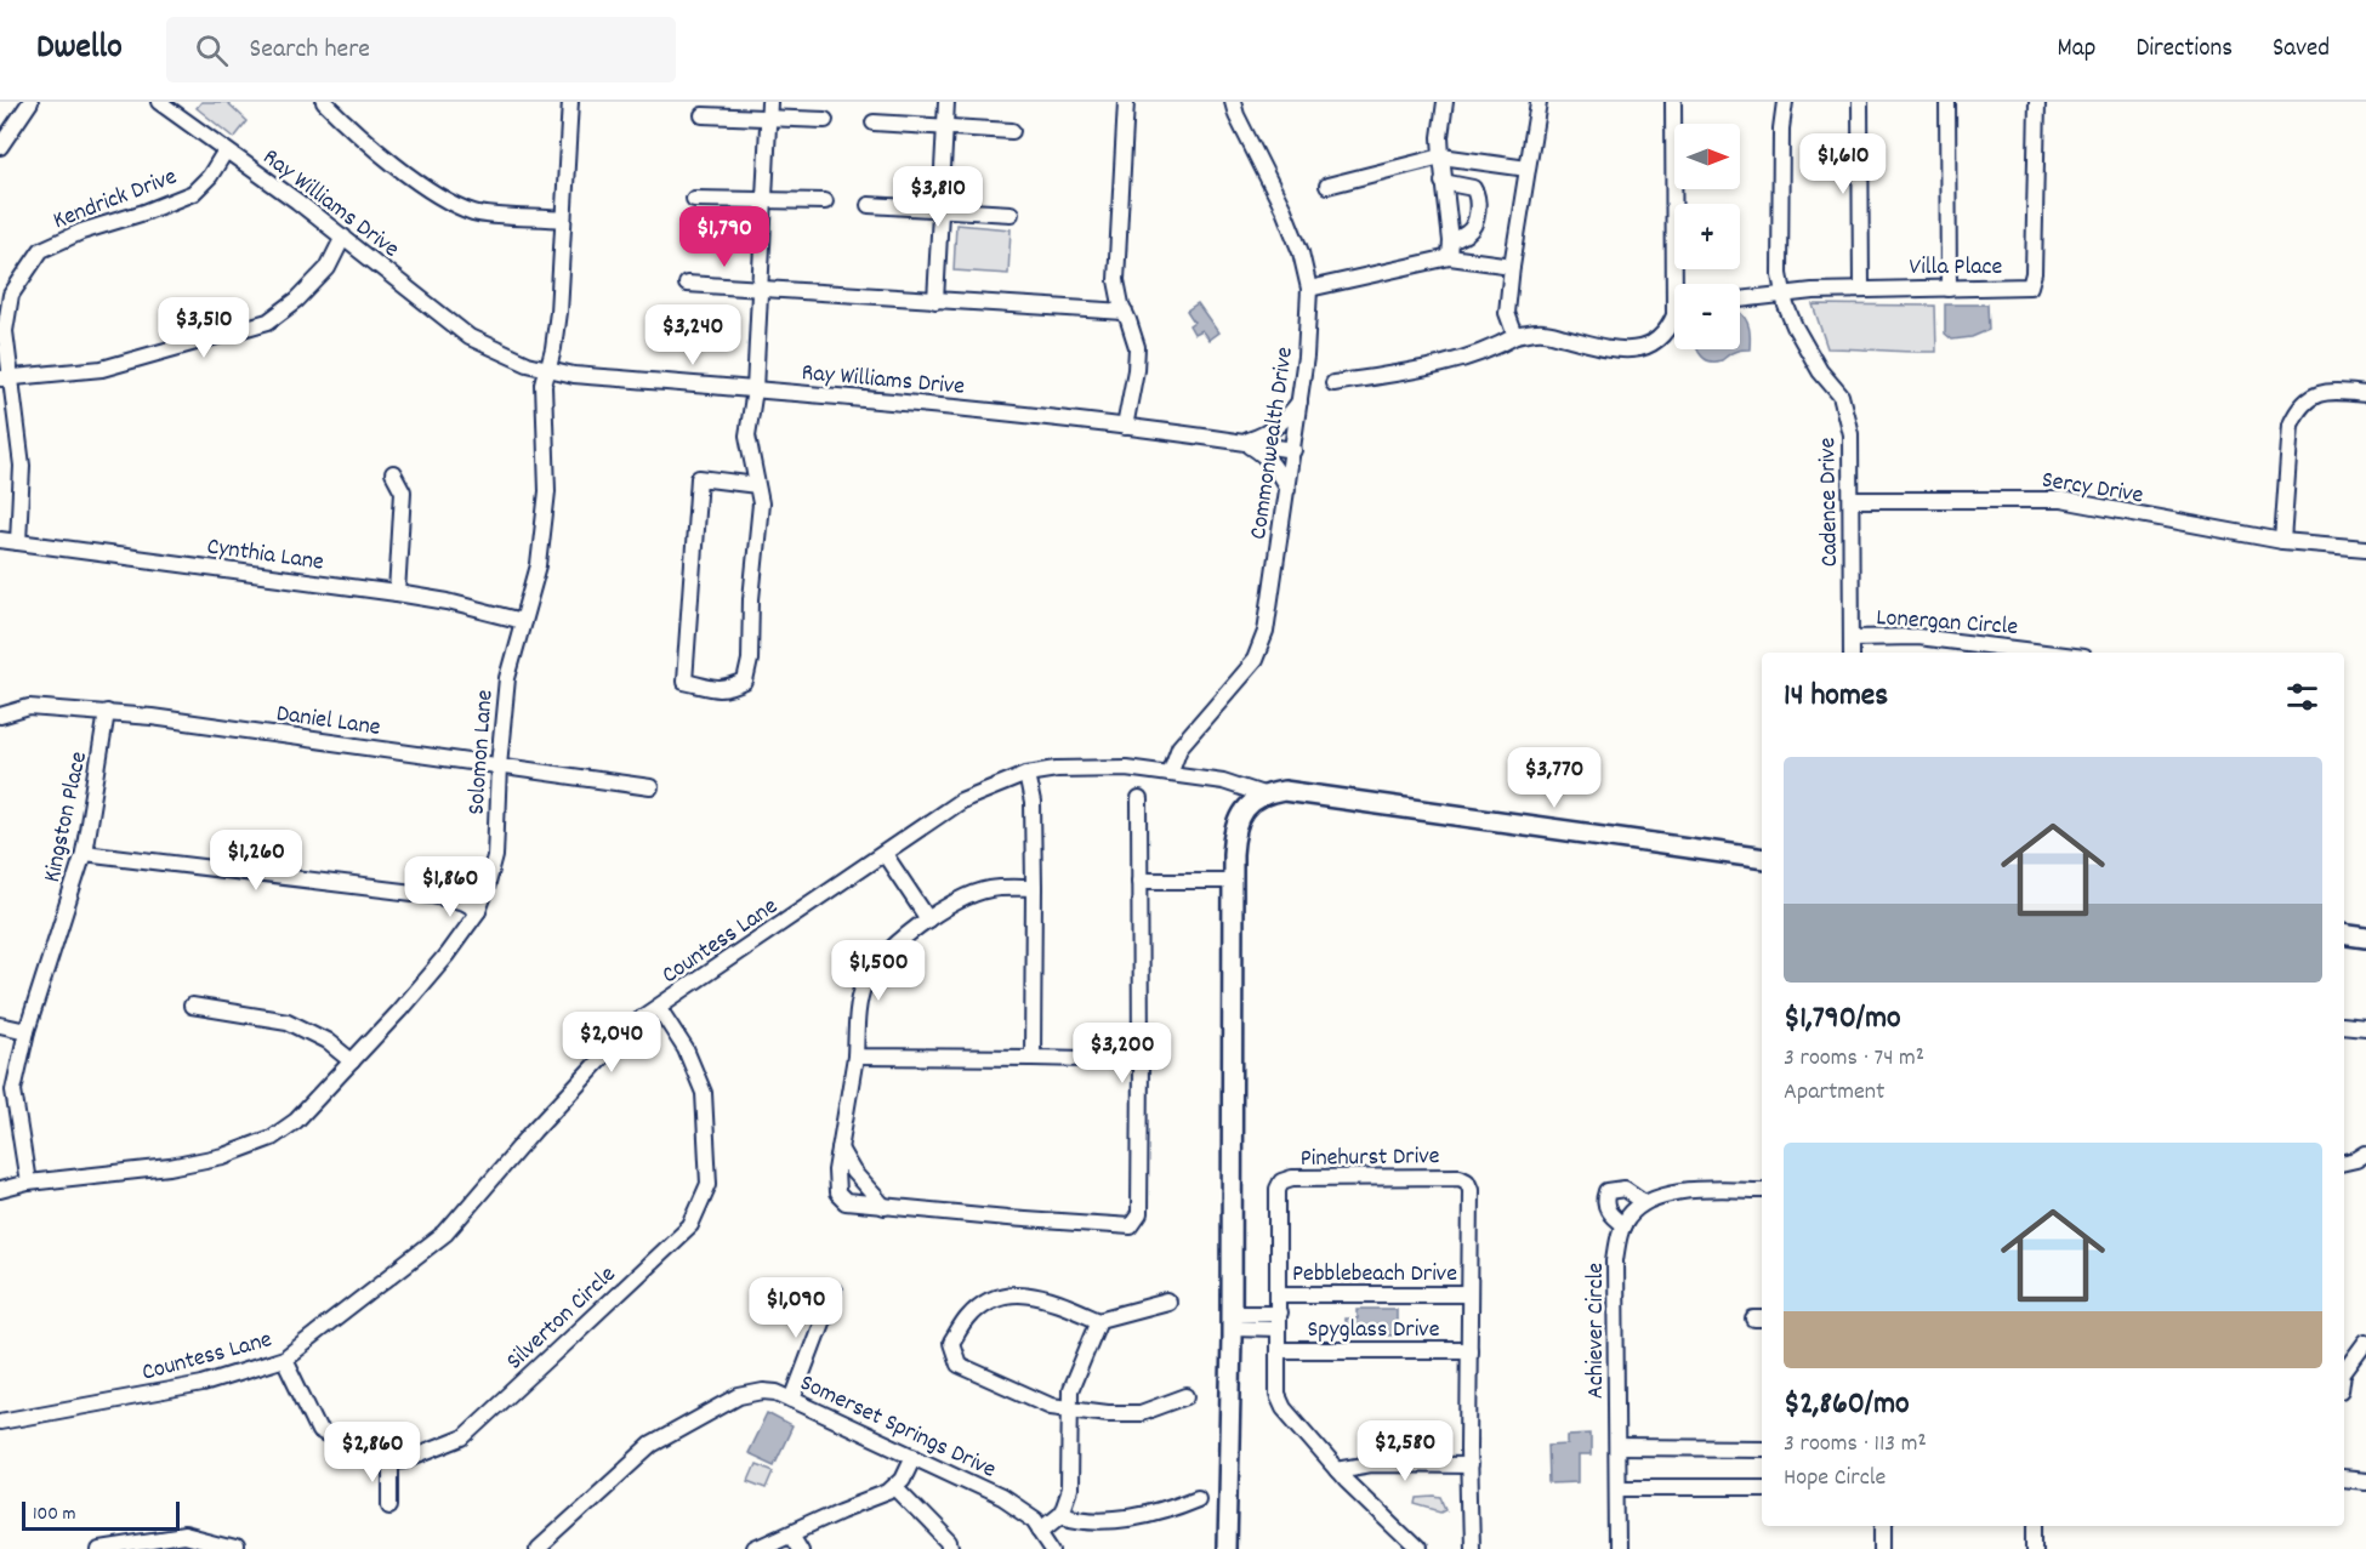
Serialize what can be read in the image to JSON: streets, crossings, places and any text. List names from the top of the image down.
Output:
{
  "streets": {
    "street": [
      "Kendrick Drive",
      "Ray Williams Drive",
      "Villa Place",
      "Commonwealth Drive",
      "Sercy Drive",
      "Cadence Drive",
      "Cynthia Lane",
      "Lonergan Circle",
      "Daniel Lane",
      "Solomon Lane",
      "Kingston Place",
      "Countess Lane",
      "Pinehurst Drive",
      "Pebblebeach Drive",
      "Silverton Circle",
      "Spyglass Drive",
      "Achiever Circle",
      "Somerset Springs Drive"
    ]
  },
  "crossings": [
    ["Kendrick Drive", "Ray Williams Drive"],
    ["Kendrick Drive", "Cynthia Lane"],
    ["Ray Williams Drive", "Commonwealth Drive"],
    ["Ray Williams Drive", "Solomon Lane"],
    ["Villa Place", "Cadence Drive"],
    ["Commonwealth Drive", "Countess Lane"],
    ["Sercy Drive", "Cadence Drive"],
    ["Cadence Drive", "Lonergan Circle"],
    ["Cynthia Lane", "Solomon Lane"],
    ["Daniel Lane", "Solomon Lane"],
    ["Daniel Lane", "Kingston Place"],
    ["Solomon Lane", "Kingston Place"],
    ["Countess Lane", "Silverton Circle"],
    ["Pinehurst Drive", "Pebblebeach Drive"],
    ["Pinehurst Drive", "Spyglass Drive"]
  ],
  "scale_bar": "100 m",
  "north": "right",
  "page": {
    "header": "Dwello",
    "search": "Search here",
    "nav": ["Map", "Directions", "Saved"],
    "map_buttons": ["+", "−"],
    "price": [
      "$1,610",
      "$3,810",
      "$1,790",
      "$3,510",
      "$3,240",
      "$3,770",
      "$1,260",
      "$1,860",
      "$1,500",
      "$2,040",
      "$3,200",
      "$1,090",
      "$2,580",
      "$2,860"
    ],
    "heading": "14 homes",
    "list": [
      {
        "name": "$1,790/mo",
        "note": "3 rooms · 74 m² · Apartment"
      },
      {
        "name": "$2,860/mo",
        "note": "3 rooms · 113 m² · Hope Circle"
      }
    ],
    "scale": "100 m"
  }
}
